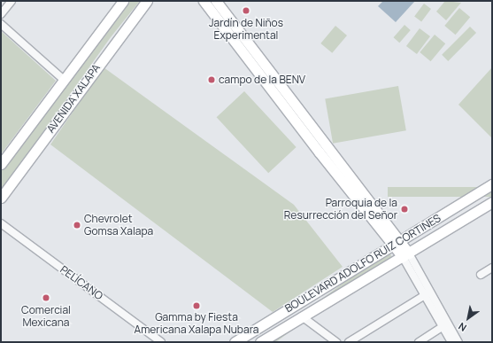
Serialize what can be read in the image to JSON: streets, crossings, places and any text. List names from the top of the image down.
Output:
{
  "streets": {
    "main road": ["AVENIDA XALAPA", "BOULEVARD ADOLFO RUIZ CORTINES"],
    "street": ["PELÍCANO"]
  },
  "places": [
    "Jardín de Niños Experimental",
    "campo de la BENV",
    "Parroquia de la Resurrección del Señor",
    "Chevrolet Gomsa Xalapa",
    "Comercial Mexicana",
    "Gamma by Fiesta Americana Xalapa Nubara"
  ],
  "north": "bottom left"
}
